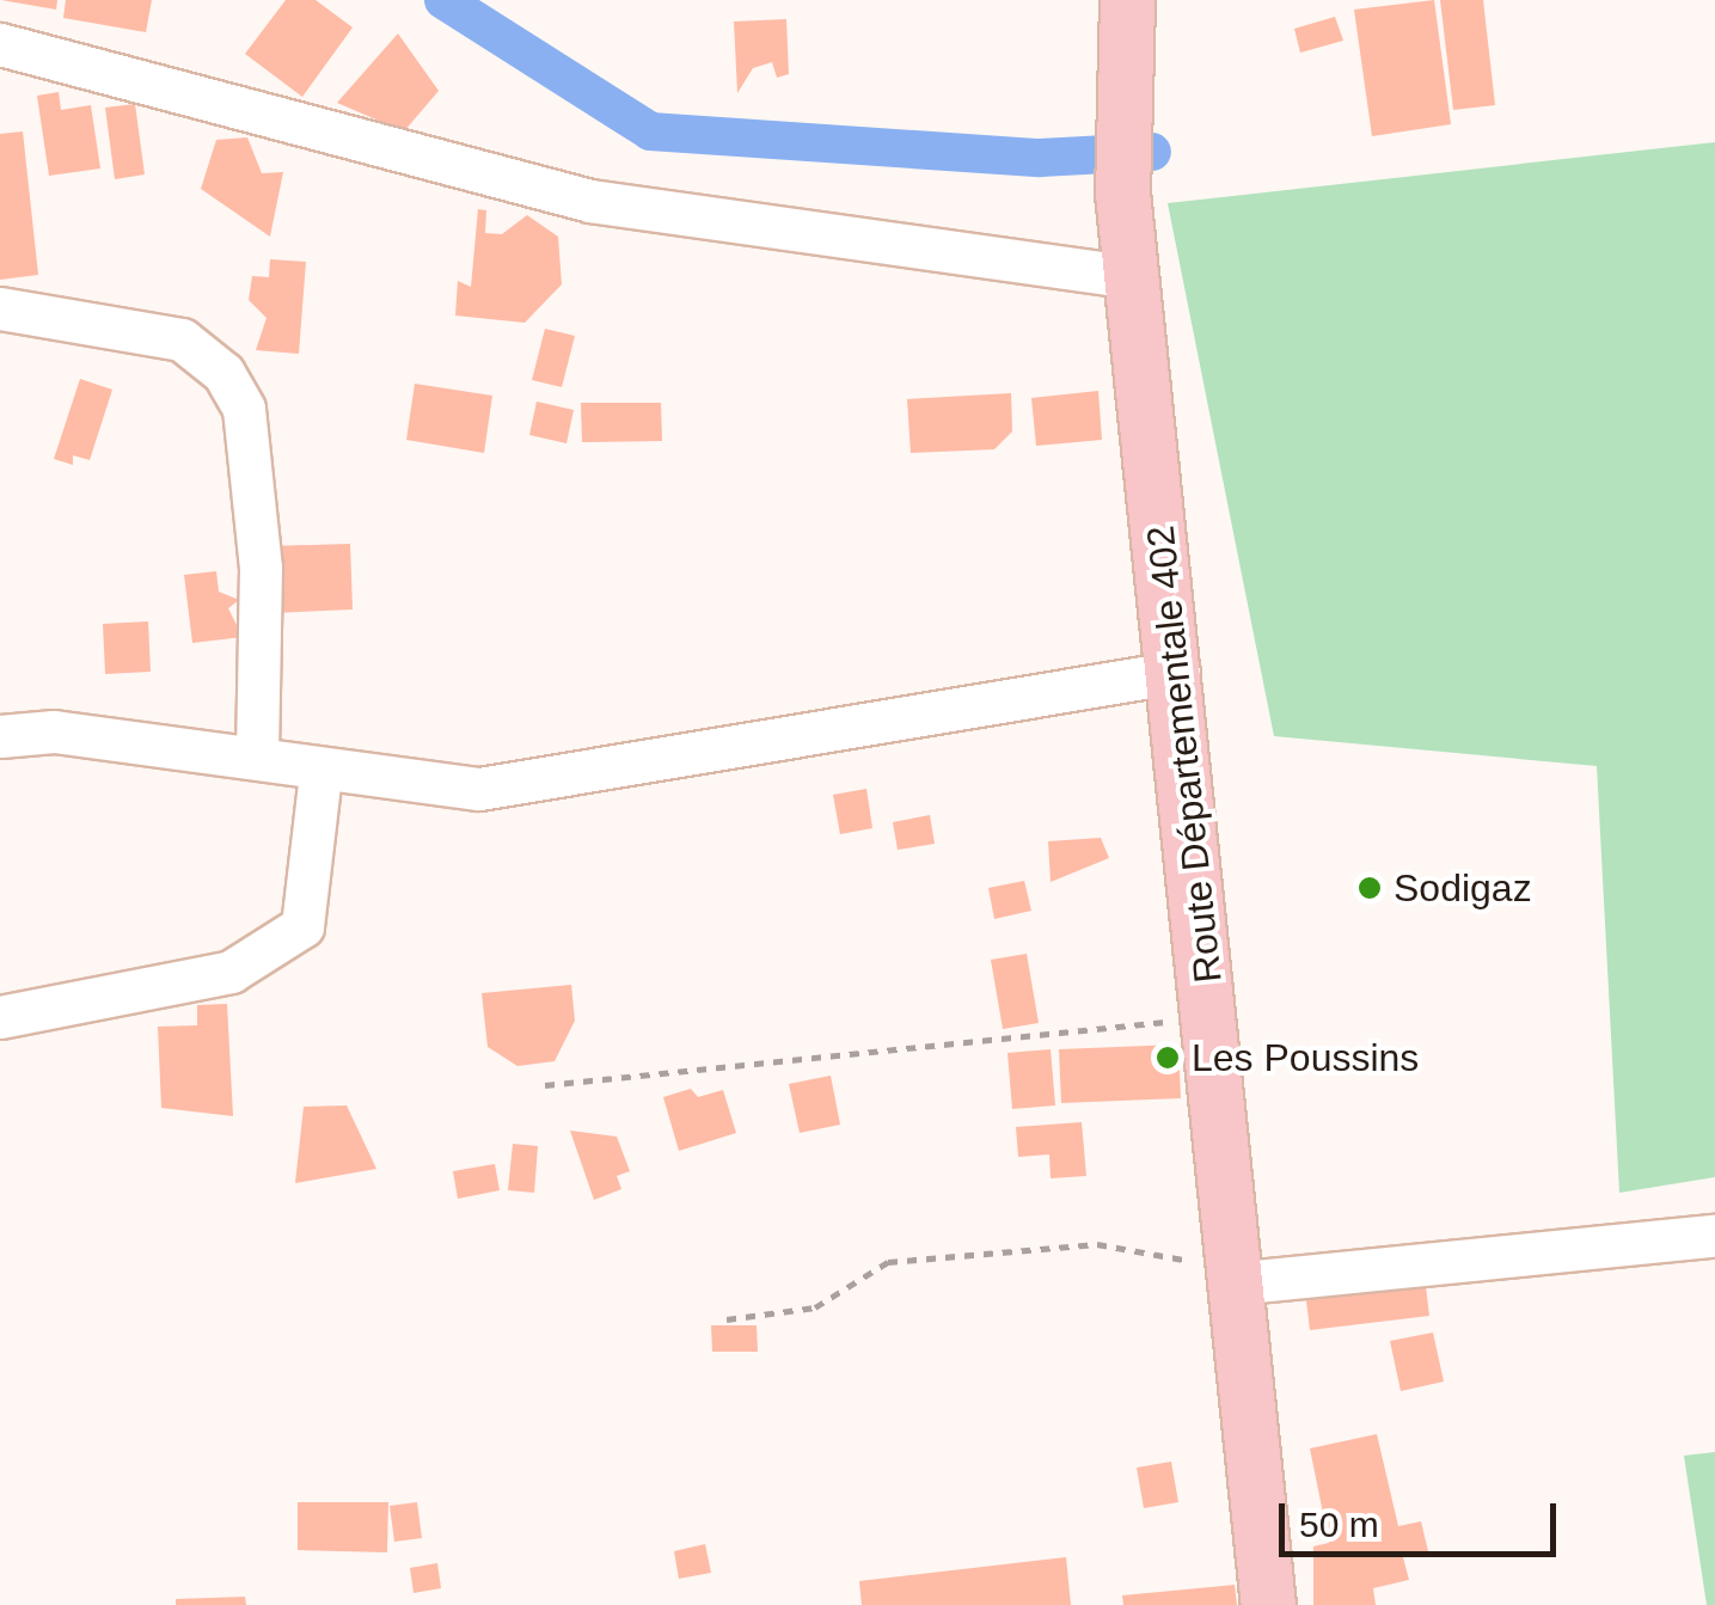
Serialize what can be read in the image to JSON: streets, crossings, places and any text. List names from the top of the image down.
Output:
{
  "streets": {
    "main road": ["Route Départementale 402"]
  },
  "places": ["Sodigaz", "Les Poussins"],
  "scale_bar": "50 m"
}
